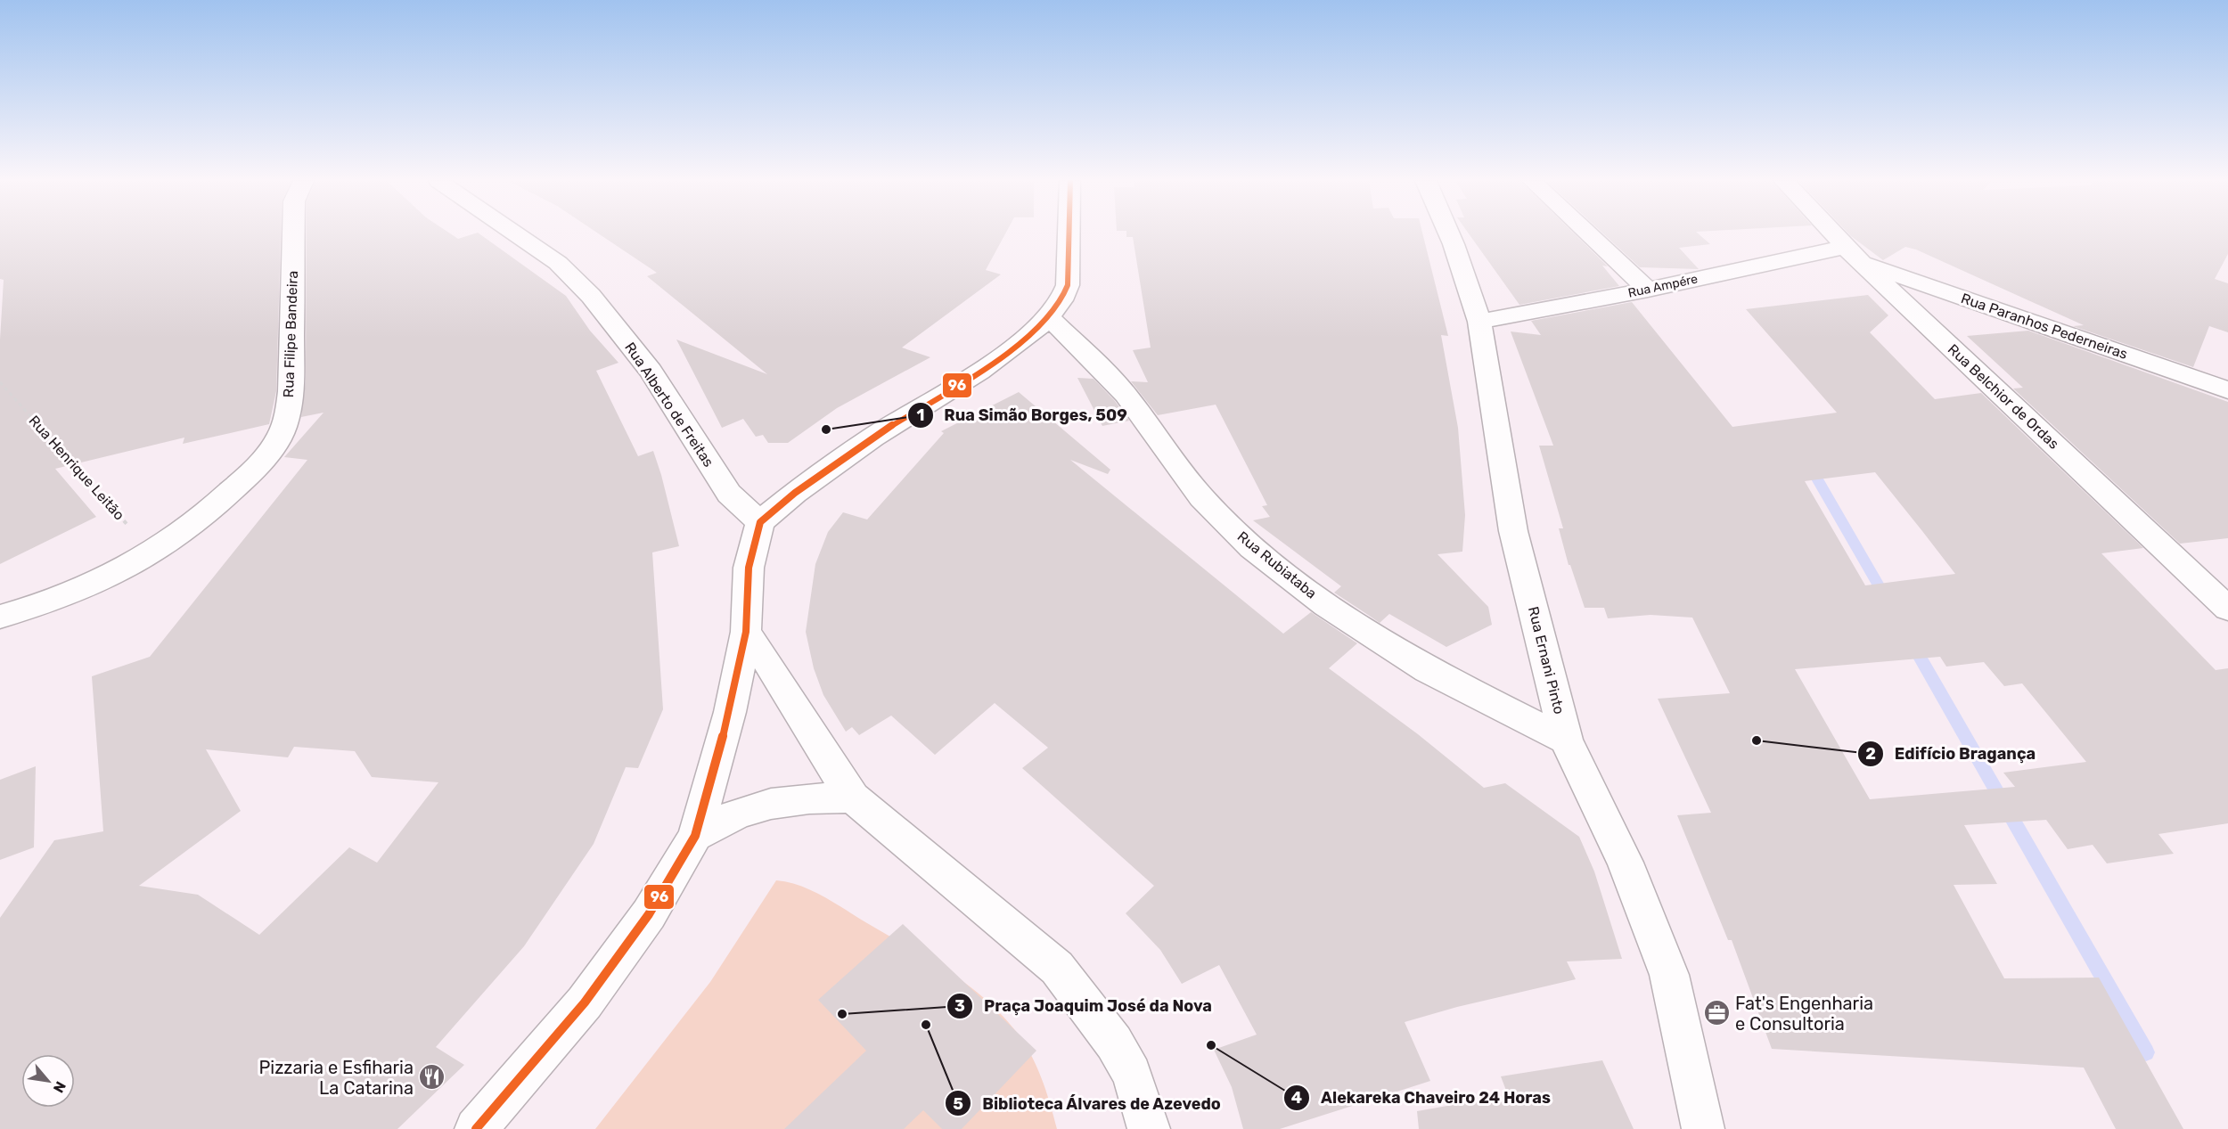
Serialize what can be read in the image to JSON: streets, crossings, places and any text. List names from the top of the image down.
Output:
{
  "streets": {
    "street": [
      "Rua Ampére",
      "Rua Paranhos Pederneiras",
      "Rua Filipe Bandeira",
      "Rua Belchior de Ordas",
      "Rua Alberto de Freitas",
      "Rua Rubiataba",
      "Rua Ernani Pinto"
    ],
    "path": ["Rua Henrique Leitão"]
  },
  "crossings": [
    ["Rua Ampére", "Rua Paranhos Pederneiras"],
    ["Rua Ampére", "Rua Belchior de Ordas"],
    ["Rua Ampére", "Rua Ernani Pinto"],
    ["Rua Paranhos Pederneiras", "Rua Belchior de Ordas"],
    ["Rua Filipe Bandeira", "Rua Henrique Leitão"],
    ["Rua Rubiataba", "Rua Ernani Pinto"]
  ],
  "places": {
    "other": [
      "Rua Simão Borges, 509",
      "Edifício Bragança",
      "Praça Joaquim José da Nova",
      "Biblioteca Álvares de Azevedo",
      "Alekareka Chaveiro 24 Horas"
    ],
    "office": ["Fat's Engenharia e Consultoria"],
    "restaurant": ["Pizzaria e Esfiharia La Catarina"]
  },
  "lines": ["transit line 96"],
  "north": "bottom right"
}
